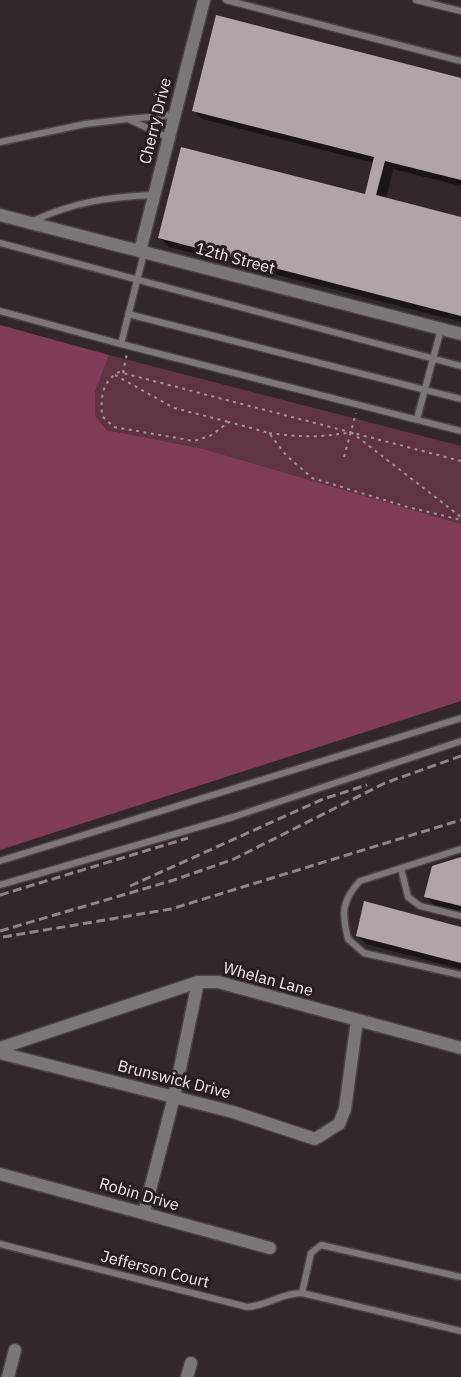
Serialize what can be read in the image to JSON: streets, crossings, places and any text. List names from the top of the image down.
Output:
{
  "streets": {
    "street": [
      "Cherry Drive",
      "12th Street",
      "Whelan Lane",
      "Brunswick Drive",
      "Robin Drive"
    ],
    "lane": ["Jefferson Court"]
  },
  "crossings": [
    ["Cherry Drive", "12th Street"],
    ["Whelan Lane", "Brunswick Drive"]
  ]
}
